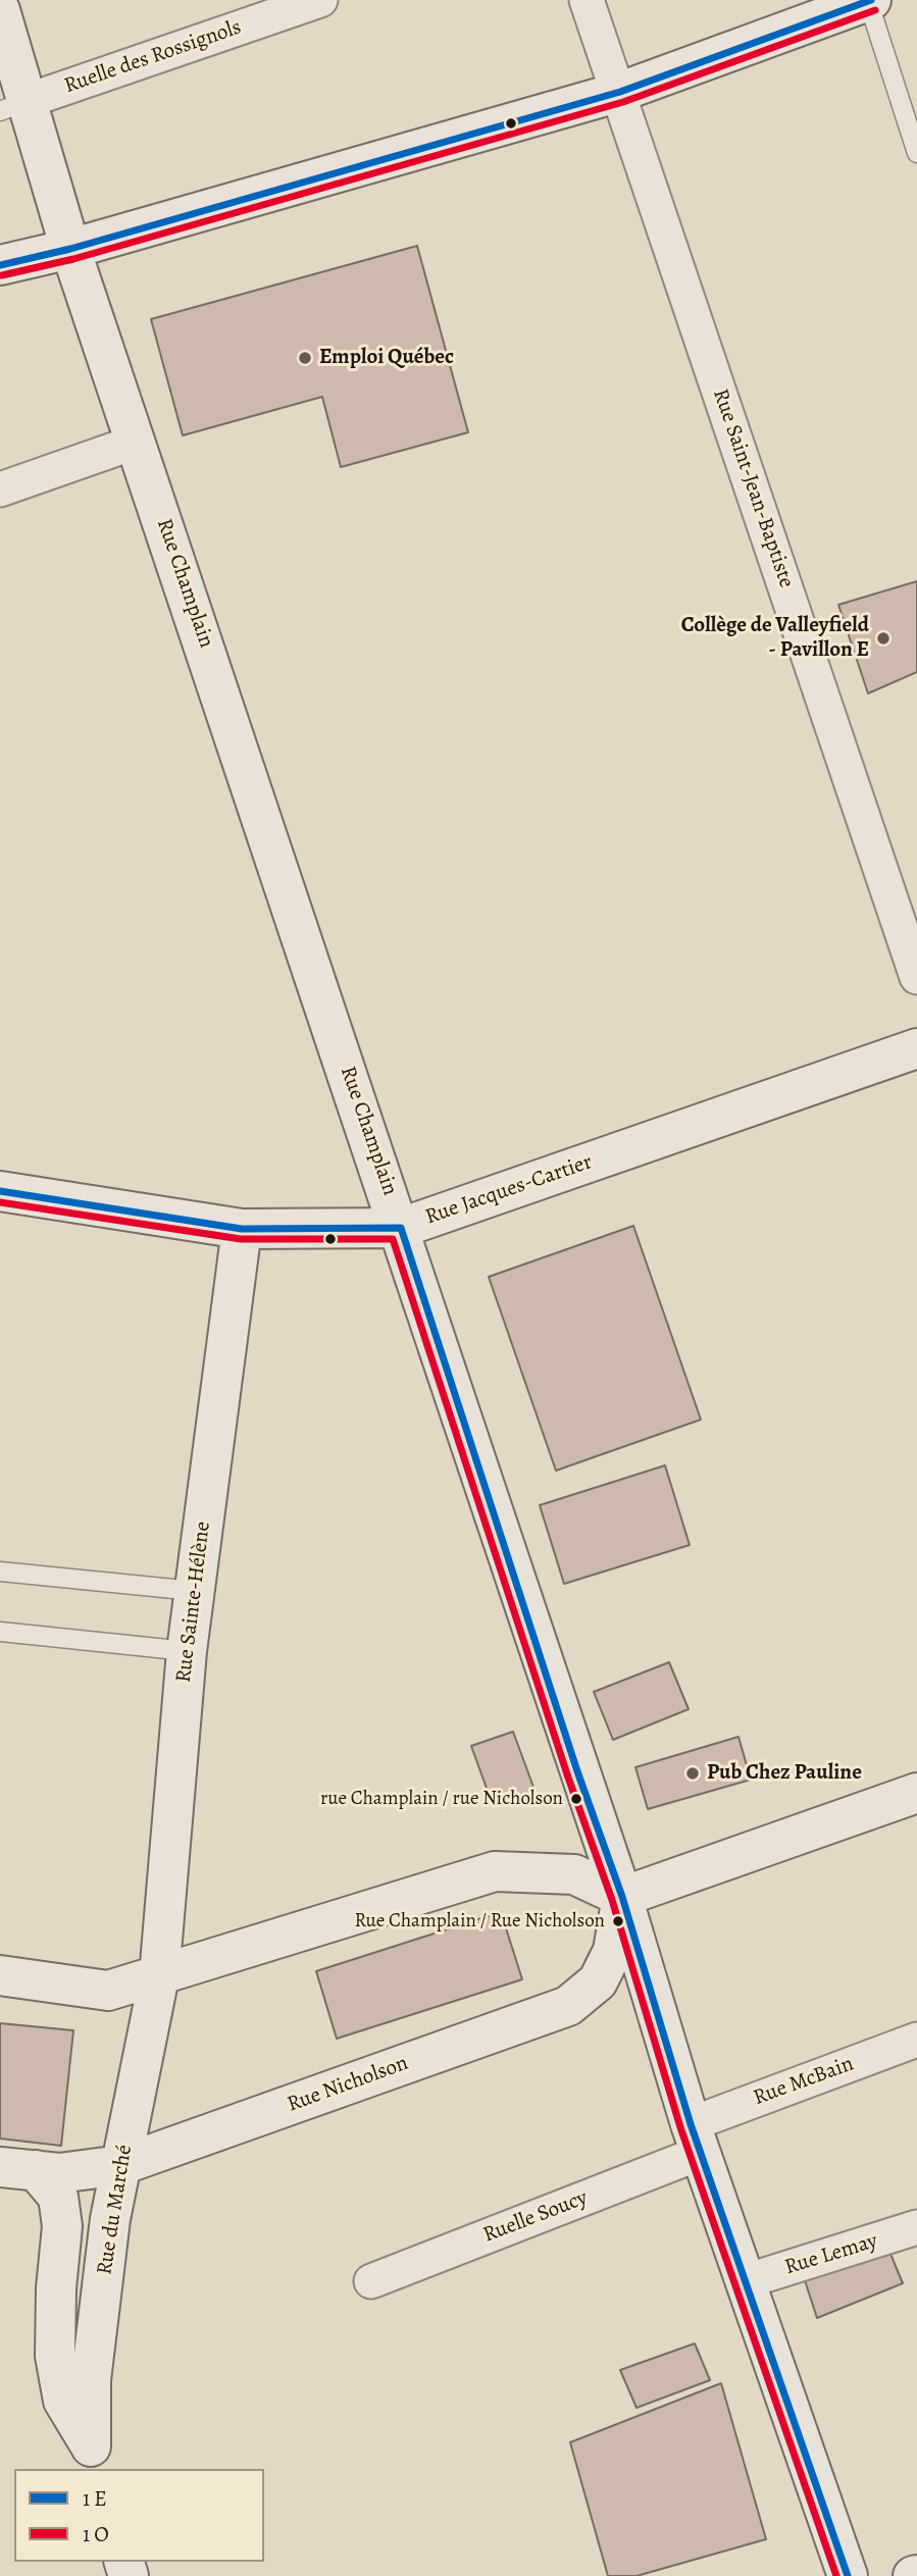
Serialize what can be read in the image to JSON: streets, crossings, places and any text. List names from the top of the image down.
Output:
{
  "streets": {
    "street": [
      "Ruelle des Rossignols",
      "Rue Saint-Jean-Baptiste",
      "Rue Champlain",
      "Rue Jacques-Cartier",
      "Rue Sainte-Hélène",
      "Rue McBain",
      "Rue Nicholson",
      "Rue du Marché",
      "Ruelle Soucy",
      "Rue Lemay"
    ]
  },
  "crossings": [
    ["Ruelle des Rossignols", "Rue Champlain"],
    ["Rue Champlain", "Rue Jacques-Cartier"],
    ["Rue Champlain", "Rue McBain"],
    ["Rue Champlain", "Rue Nicholson"],
    ["Rue Champlain", "Ruelle Soucy"],
    ["Rue Champlain", "Rue Lemay"],
    ["Rue Jacques-Cartier", "Rue Sainte-Hélène"],
    ["Rue Sainte-Hélène", "Rue du Marché"],
    ["Rue McBain", "Ruelle Soucy"],
    ["Rue Nicholson", "Rue du Marché"]
  ],
  "places": [
    "Emploi Québec",
    "Collège de Valleyfield - Pavillon E",
    "Pub Chez Pauline",
    "rue Champlain / rue Nicholson",
    "Rue Champlain / Rue Nicholson"
  ],
  "legend": ["1 E", "1 O"]
}
